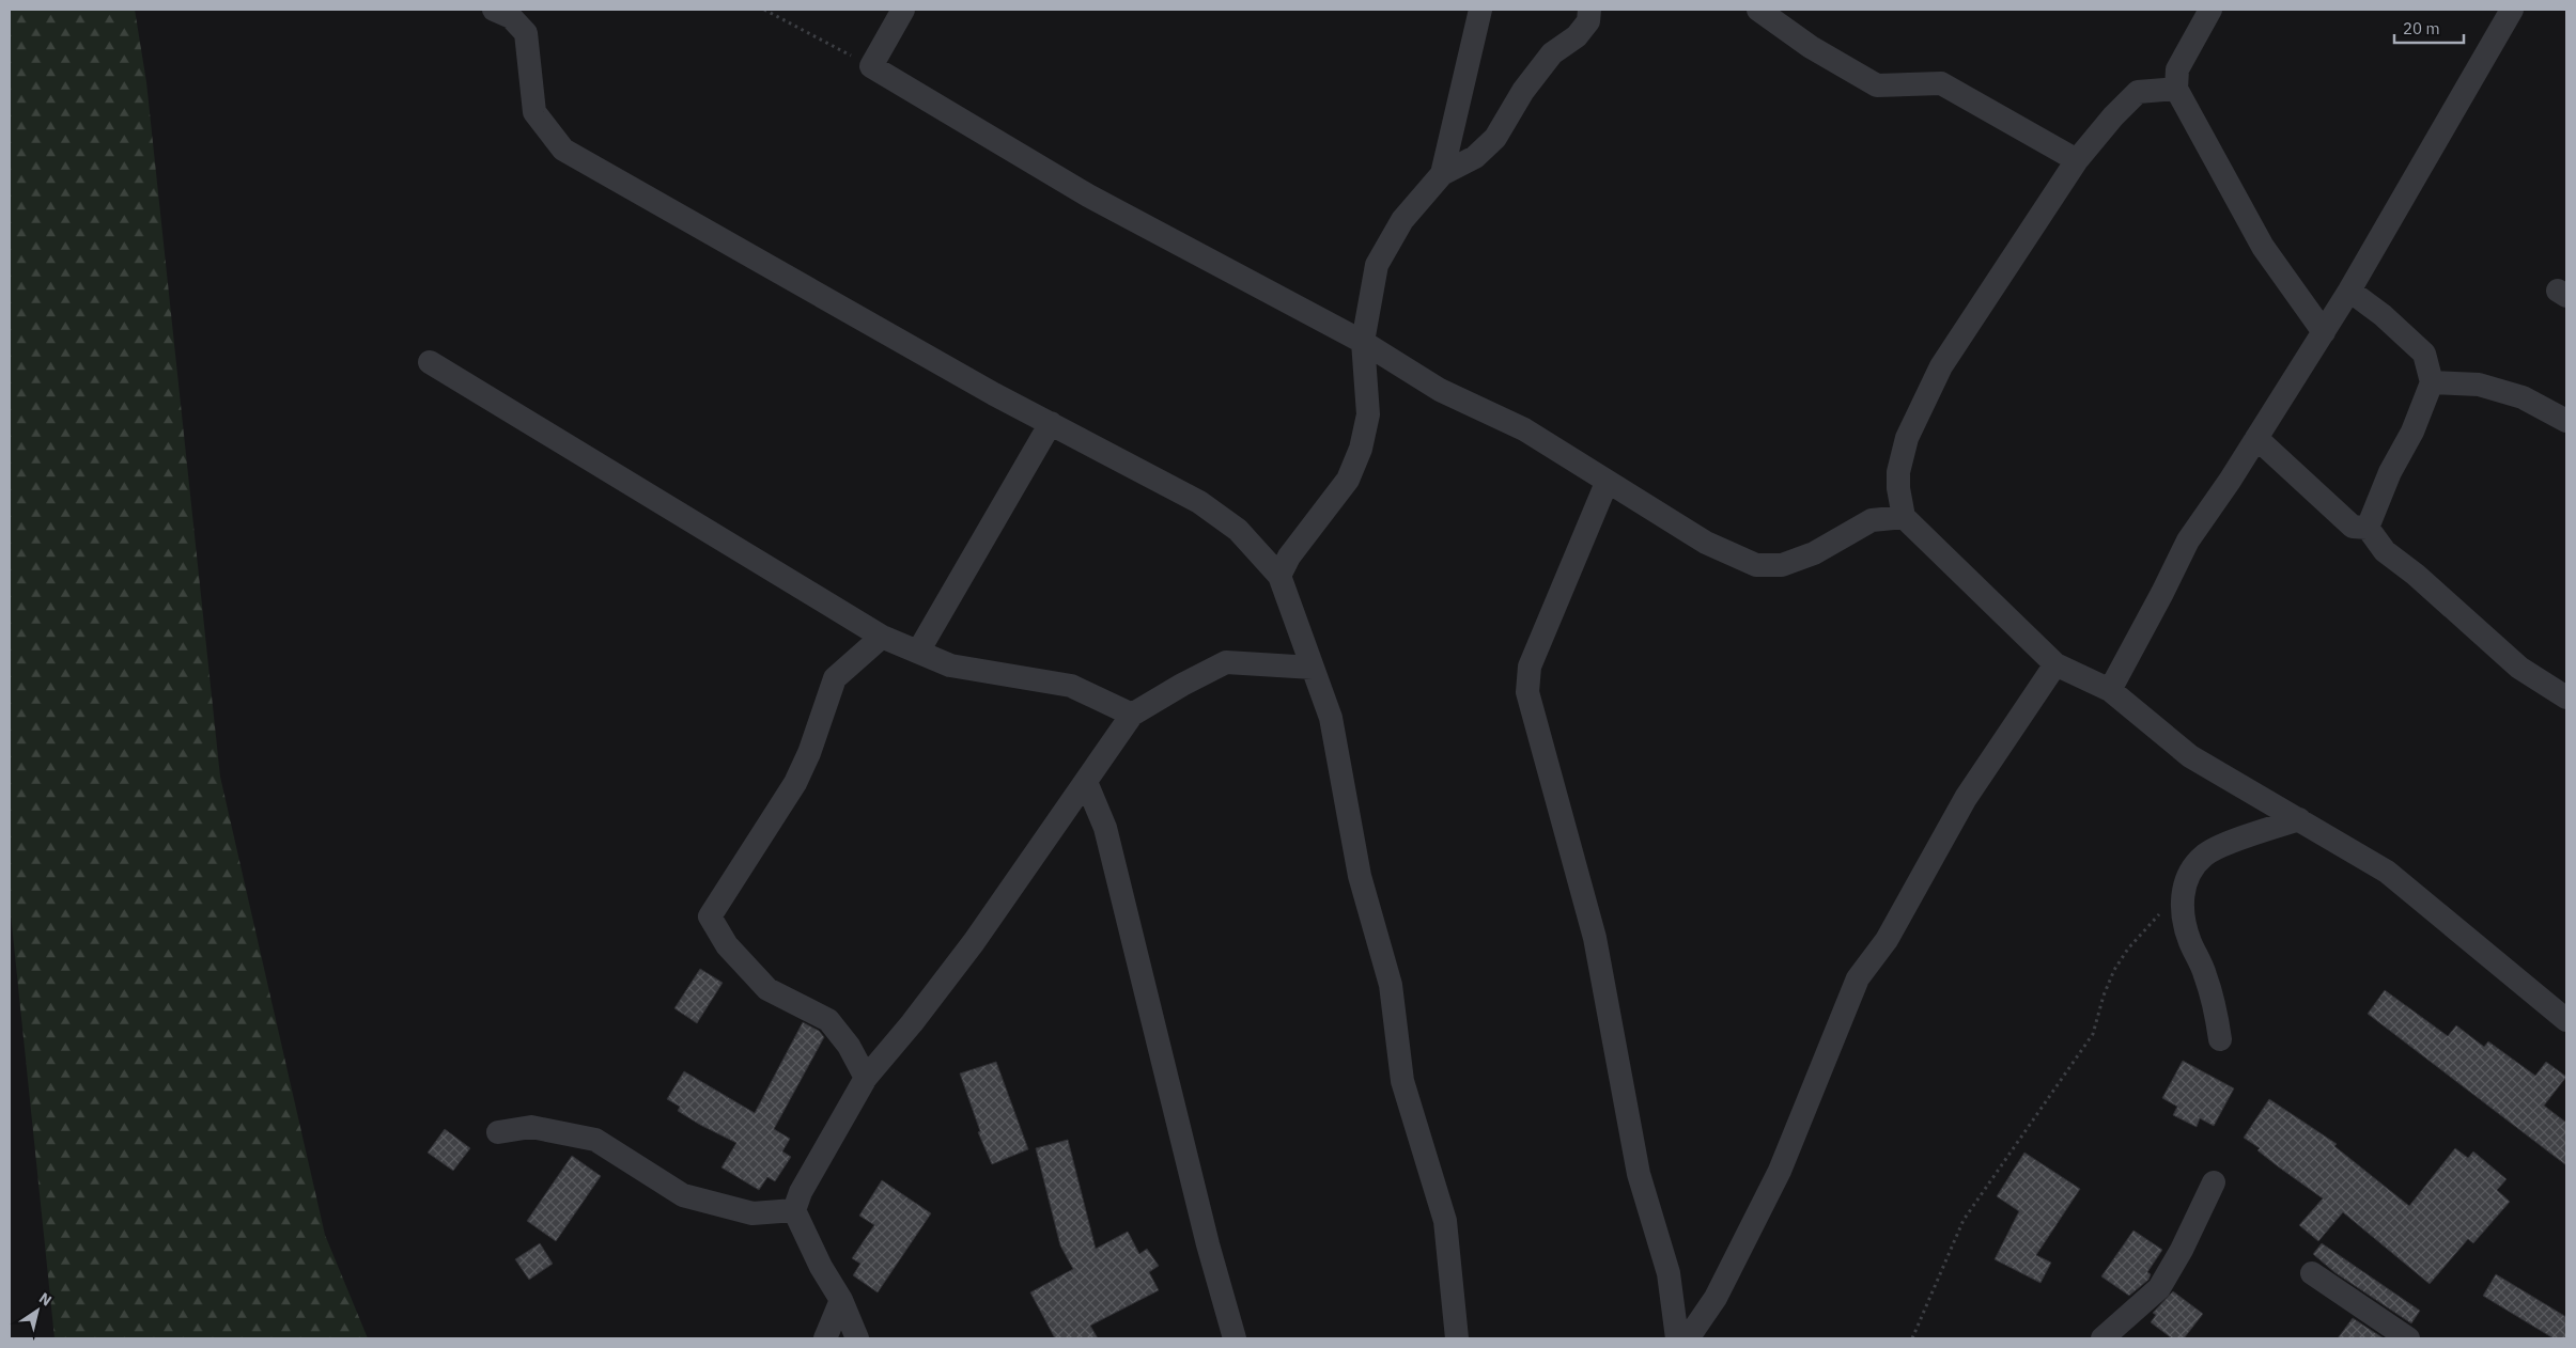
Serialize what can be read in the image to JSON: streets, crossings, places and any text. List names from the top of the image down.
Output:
{
  "scale_bar": "20 m",
  "north": "top right"
}
